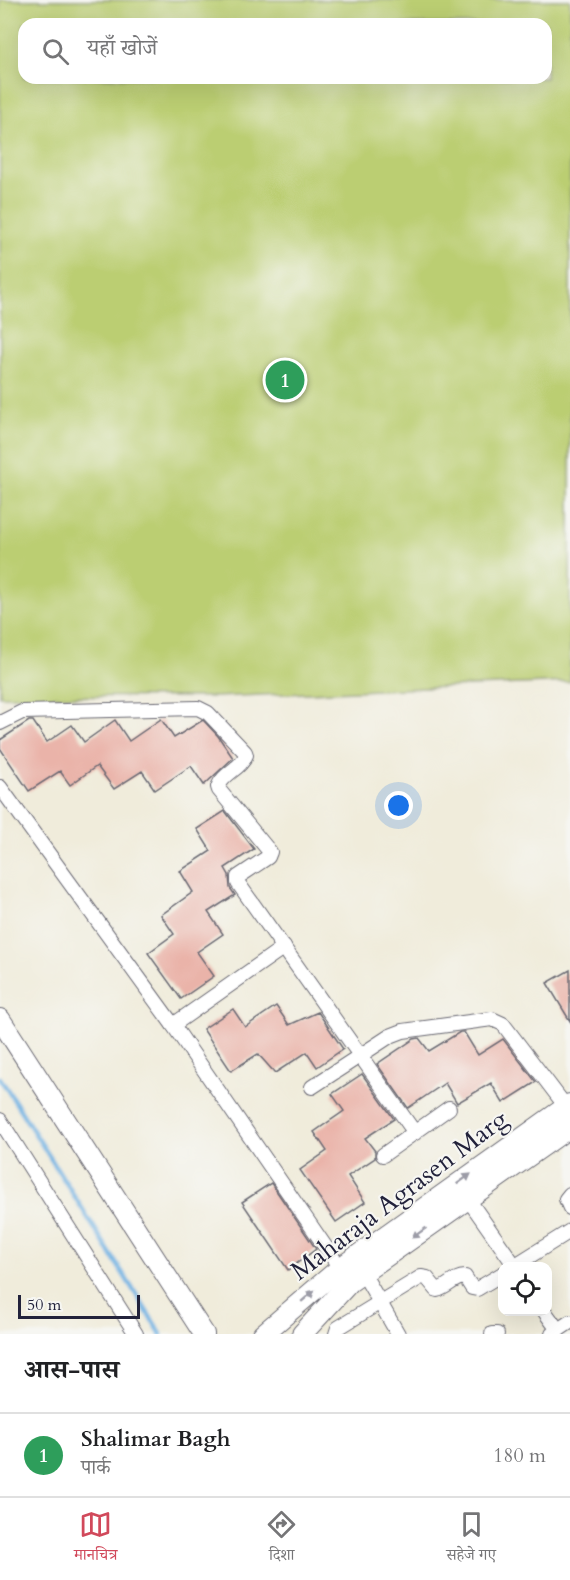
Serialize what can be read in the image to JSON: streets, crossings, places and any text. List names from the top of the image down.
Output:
{
  "streets": {
    "street": ["Maharaja Agrasen Marg"]
  },
  "scale_bar": "50 m",
  "page": {
    "search": "यहाँ खोजें",
    "pins": "1",
    "scale": "50 m",
    "heading": "आस-पास",
    "list": [
      {
        "mark": "1",
        "name": "Shalimar Bagh",
        "note": "पार्क",
        "value": "180 m"
      }
    ],
    "nav": ["मानचित्र", "दिशा", "सहेजे गए"]
  }
}
